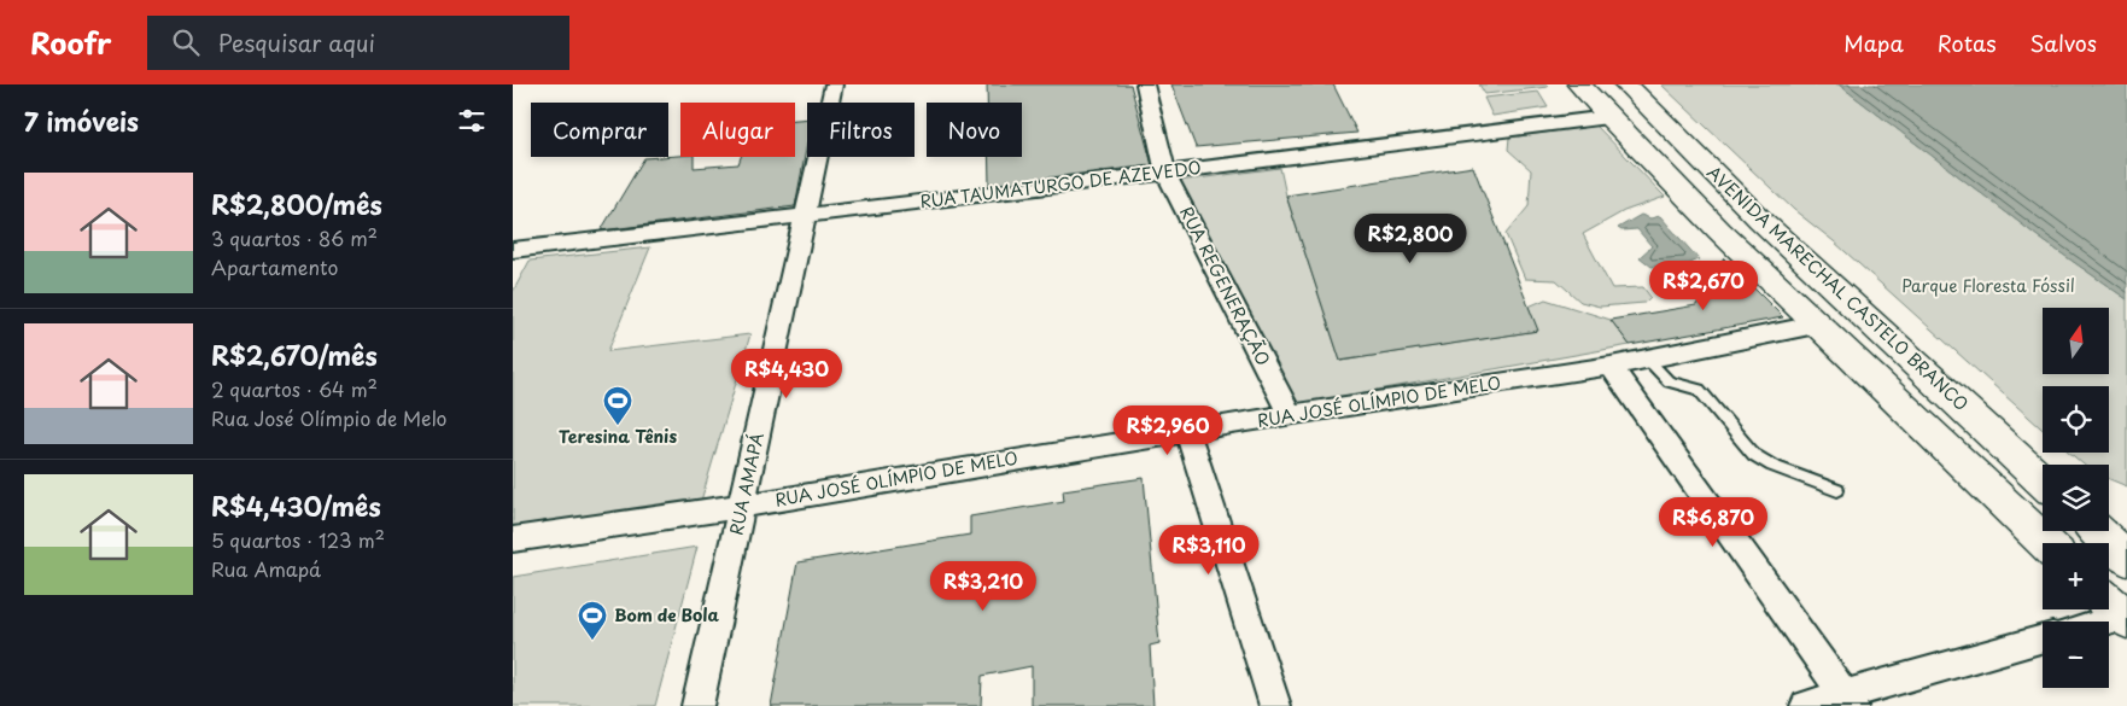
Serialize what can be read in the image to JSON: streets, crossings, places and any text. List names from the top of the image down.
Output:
{
  "streets": {
    "main road": ["AVENIDA MARECHAL CASTELO BRANCO"],
    "street": [
      "RUA TAUMATURGO DE AZEVEDO",
      "RUA REGENERAÇÃO",
      "RUA JOSÉ OLÍMPIO DE MELO",
      "RUA AMAPÁ"
    ]
  },
  "crossings": [
    ["RUA TAUMATURGO DE AZEVEDO", "RUA REGENERAÇÃO"],
    ["RUA TAUMATURGO DE AZEVEDO", "RUA AMAPÁ"],
    ["RUA REGENERAÇÃO", "RUA JOSÉ OLÍMPIO DE MELO"],
    ["RUA JOSÉ OLÍMPIO DE MELO", "RUA AMAPÁ"]
  ],
  "parks": ["Parque Floresta Fóssil"],
  "places": {
    "sports": ["Teresina Tênis", "Bom de Bola"]
  },
  "north": "top",
  "page": {
    "header": "Roofr",
    "search": "Pesquisar aqui",
    "nav": ["Mapa", "Rotas", "Salvos"],
    "heading": "7 imóveis",
    "chip": [
      "Comprar",
      "Alugar",
      "Filtros",
      "Novo"
    ],
    "list": [
      {
        "name": "R$2,800/mês",
        "note": "3 quartos · 86 m² · Apartamento"
      },
      {
        "name": "R$2,670/mês",
        "note": "2 quartos · 64 m² · Rua José Olímpio de Melo"
      },
      {
        "name": "R$4,430/mês",
        "note": "5 quartos · 123 m² · Rua Amapá"
      }
    ],
    "price": [
      "R$2,800",
      "R$2,670",
      "R$4,430",
      "R$2,960",
      "R$6,870",
      "R$3,110",
      "R$3,210"
    ],
    "map_buttons": ["+", "−"]
  }
}
